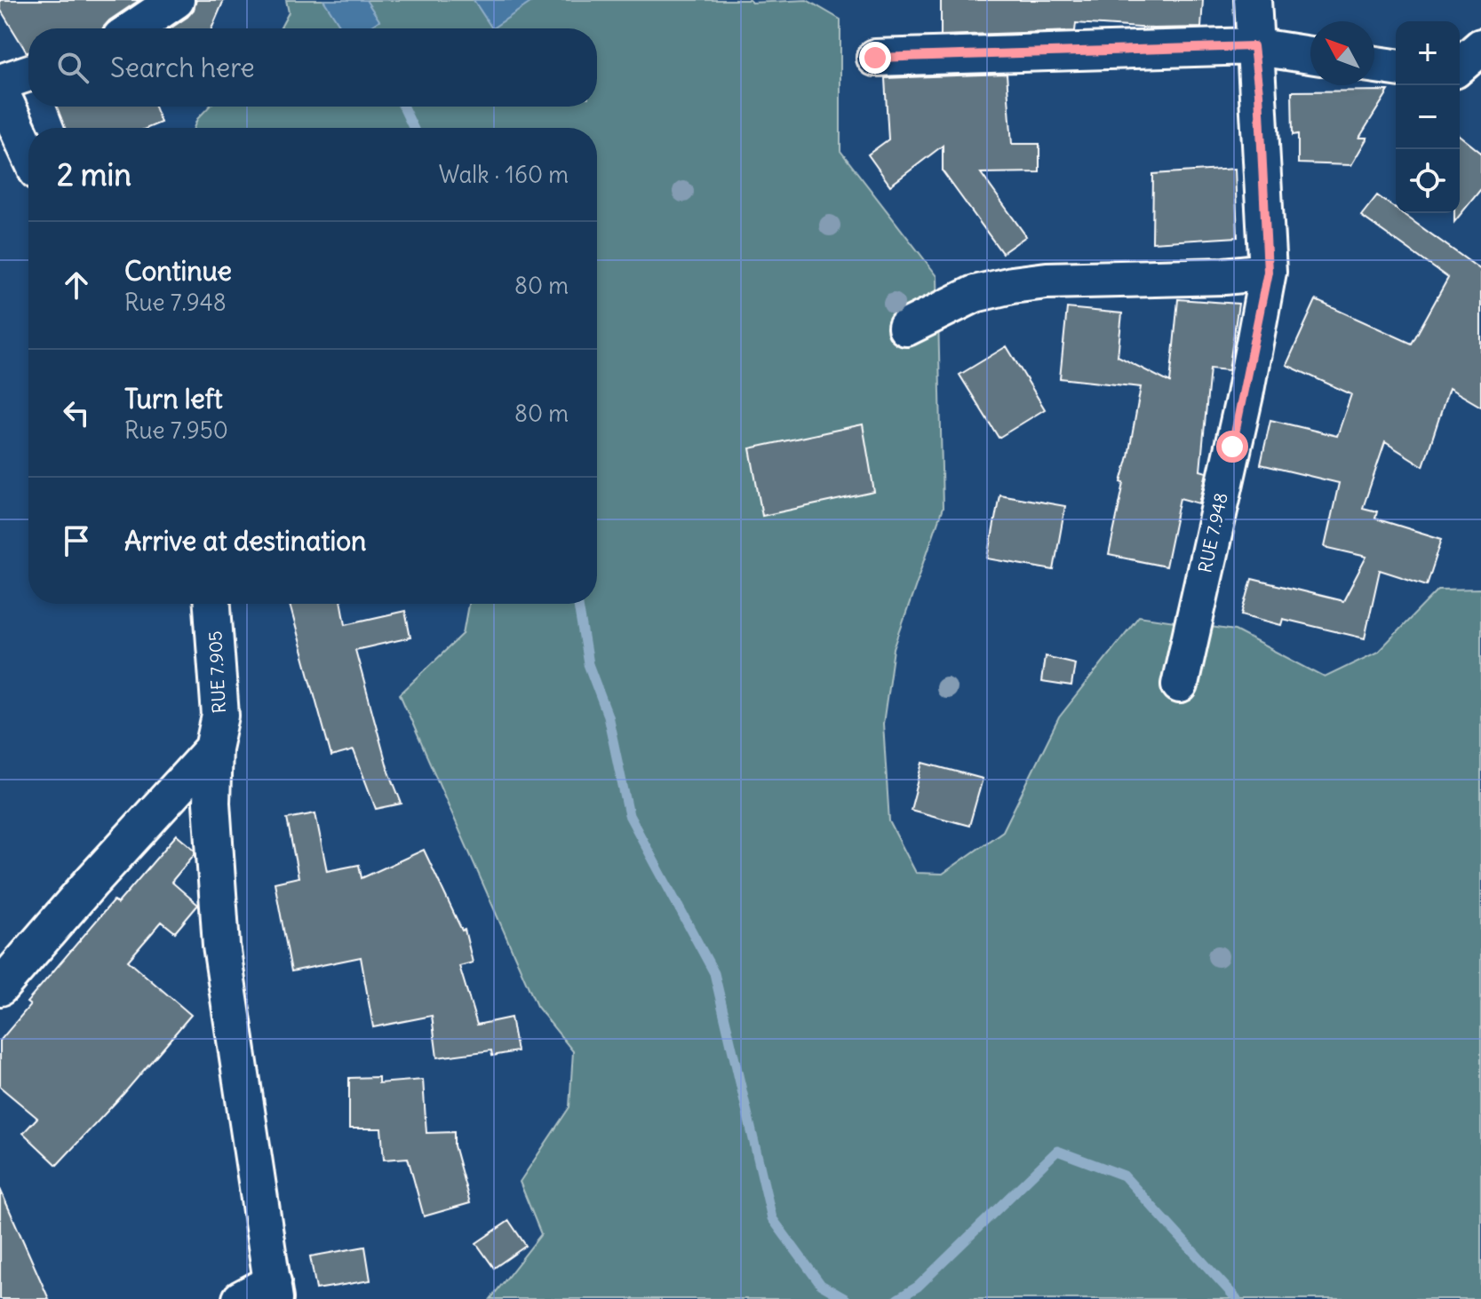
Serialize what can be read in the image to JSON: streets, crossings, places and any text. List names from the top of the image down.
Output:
{
  "streets": {
    "street": ["RUE 7.948", "RUE 7.905"]
  },
  "north": "top left",
  "page": {
    "map_buttons": ["+", "−"],
    "search": "Search here",
    "heading": ["2 min", "Walk · 160 m"],
    "list": [
      ["Continue", "Rue 7.948", "80 m"],
      ["Turn left", "Rue 7.950", "80 m"],
      "Arrive at destination"
    ]
  }
}
